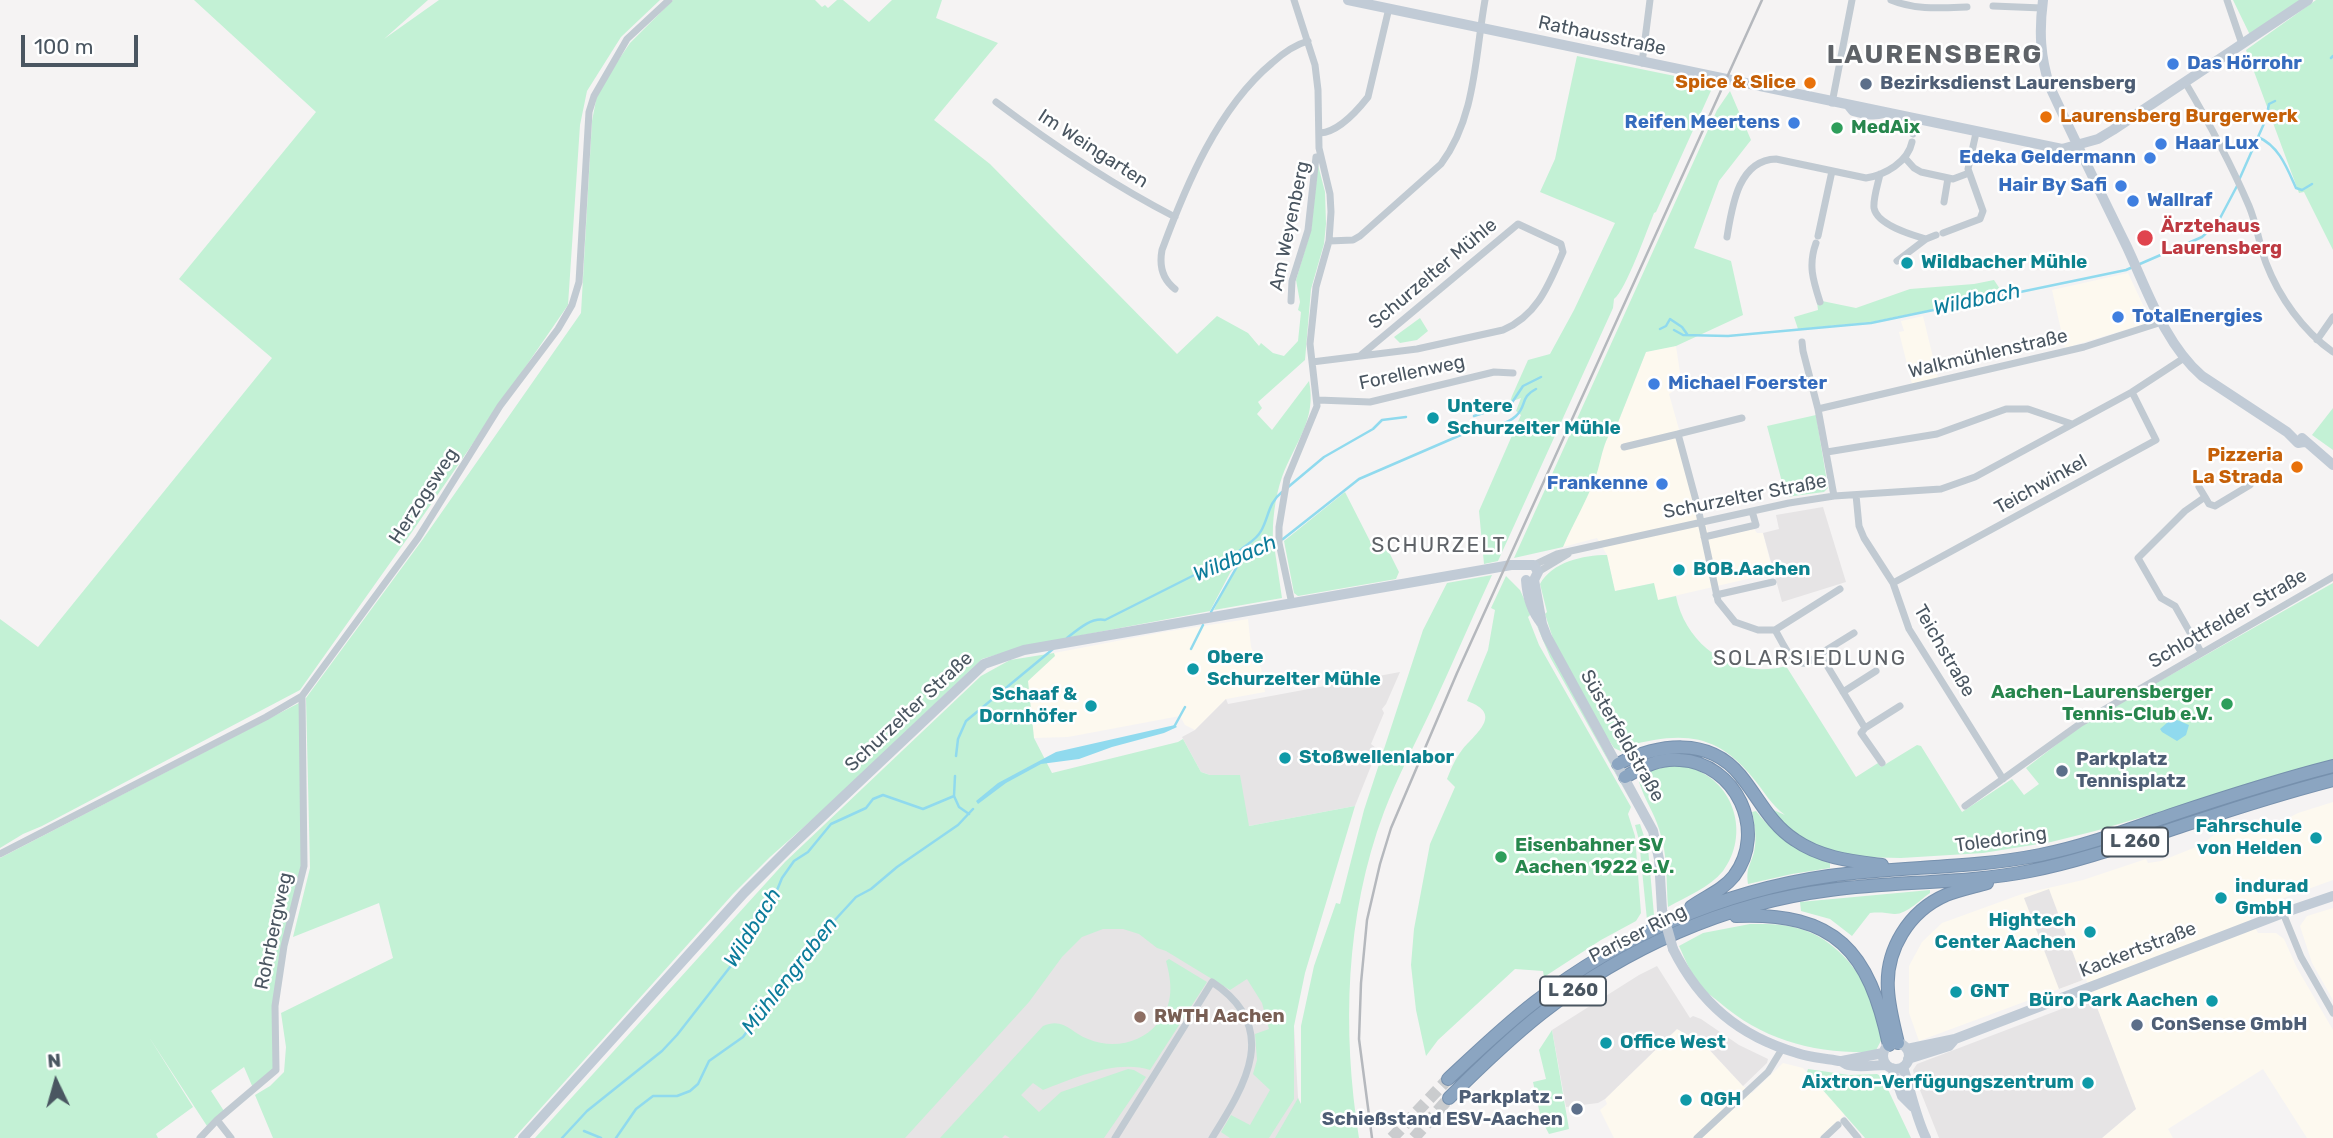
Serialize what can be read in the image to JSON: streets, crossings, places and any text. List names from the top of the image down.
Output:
{
  "streets": {
    "highway": ["Toledoring", "L 260", "Pariser Ring"],
    "street": [
      "Rathausstraße",
      "Im Weingarten",
      "Am Weyenberg",
      "Schurzelter Mühle",
      "Walkmühlenstraße",
      "Forellenweg",
      "Teichwinkel",
      "Herzogsweg",
      "Schurzelter Straße",
      "Schlottfelder Straße",
      "Teichstraße",
      "Süsterfeldstraße",
      "Rohrbergweg",
      "Kackertstraße"
    ]
  },
  "crossings": [
    ["Teichwinkel", "Schurzelter Straße"],
    ["Teichwinkel", "Teichstraße"],
    ["Herzogsweg", "Rohrbergweg"],
    ["Schurzelter Straße", "Teichstraße"],
    ["Schurzelter Straße", "Süsterfeldstraße"],
    ["Schlottfelder Straße", "Teichstraße"],
    ["Süsterfeldstraße", "Kackertstraße"],
    ["Toledoring", "Pariser Ring"]
  ],
  "districts": ["LAURENSBERG", "SCHURZELT", "SOLARSIEDLUNG"],
  "water": ["Wildbach", "Mühlengraben"],
  "places": [
    "Das Hörrohr",
    "Spice & Slice",
    "Bezirksdienst Laurensberg",
    "Laurensberg Burgerwerk",
    "Reifen Meertens",
    "MedAix",
    "Haar Lux",
    "Edeka Geldermann",
    "Hair By Safi",
    "Wallraf",
    "Ärztehaus Laurensberg",
    "Wildbacher Mühle",
    "TotalEnergies",
    "Michael Foerster",
    "Untere Schurzelter Mühle",
    "Pizzeria La Strada",
    "Frankenne",
    "BOB.Aachen",
    "Obere Schurzelter Mühle",
    "Aachen-Laurensberger Tennis-Club e.V.",
    "Schaaf & Dornhöfer",
    "Stoßwellenlabor",
    "Parkplatz Tennisplatz",
    "Fahrschule von Helden",
    "Eisenbahner SV Aachen 1922 e.V.",
    "indurad GmbH",
    "Hightech Center Aachen",
    "GNT",
    "Büro Park Aachen",
    "RWTH Aachen",
    "ConSense GmbH",
    "Office West",
    "Aixtron-Verfügungszentrum",
    "QGH",
    "Parkplatz - Schießstand ESV-Aachen"
  ],
  "scale_bar": "100 m",
  "north": "top"
}
